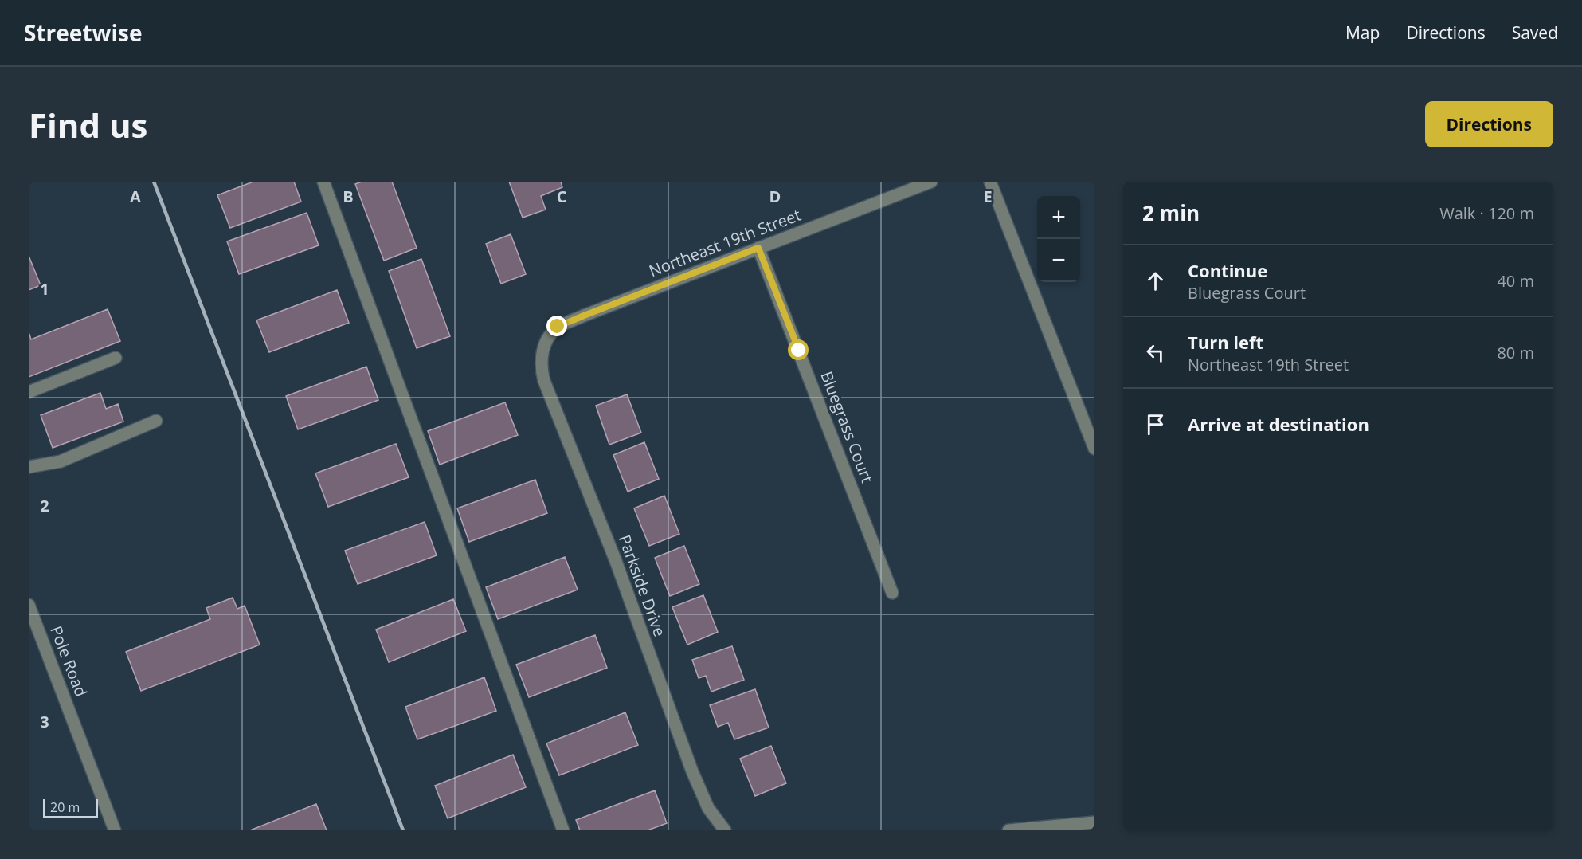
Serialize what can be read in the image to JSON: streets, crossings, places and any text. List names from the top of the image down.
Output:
{
  "streets": {
    "street": [
      "Northeast 19th Street",
      "Bluegrass Court",
      "Parkside Drive",
      "Pole Road"
    ]
  },
  "crossings": [
    ["Northeast 19th Street", "Bluegrass Court"],
    ["Northeast 19th Street", "Parkside Drive"]
  ],
  "scale_bar": "20 m",
  "page": {
    "header": "Streetwise",
    "nav": ["Map", "Directions", "Saved"],
    "buttons": "Directions",
    "title": "Find us",
    "heading": ["2 min", "Walk · 120 m"],
    "map_buttons": ["+", "−"],
    "list": [
      ["Continue", "Bluegrass Court", "40 m"],
      ["Turn left", "Northeast 19th Street", "80 m"],
      "Arrive at destination"
    ],
    "scale": "20 m"
  },
  "grid": {
    "columns": [
      "A",
      "B",
      "C",
      "D",
      "E"
    ],
    "rows": ["1", "2", "3"]
  }
}
